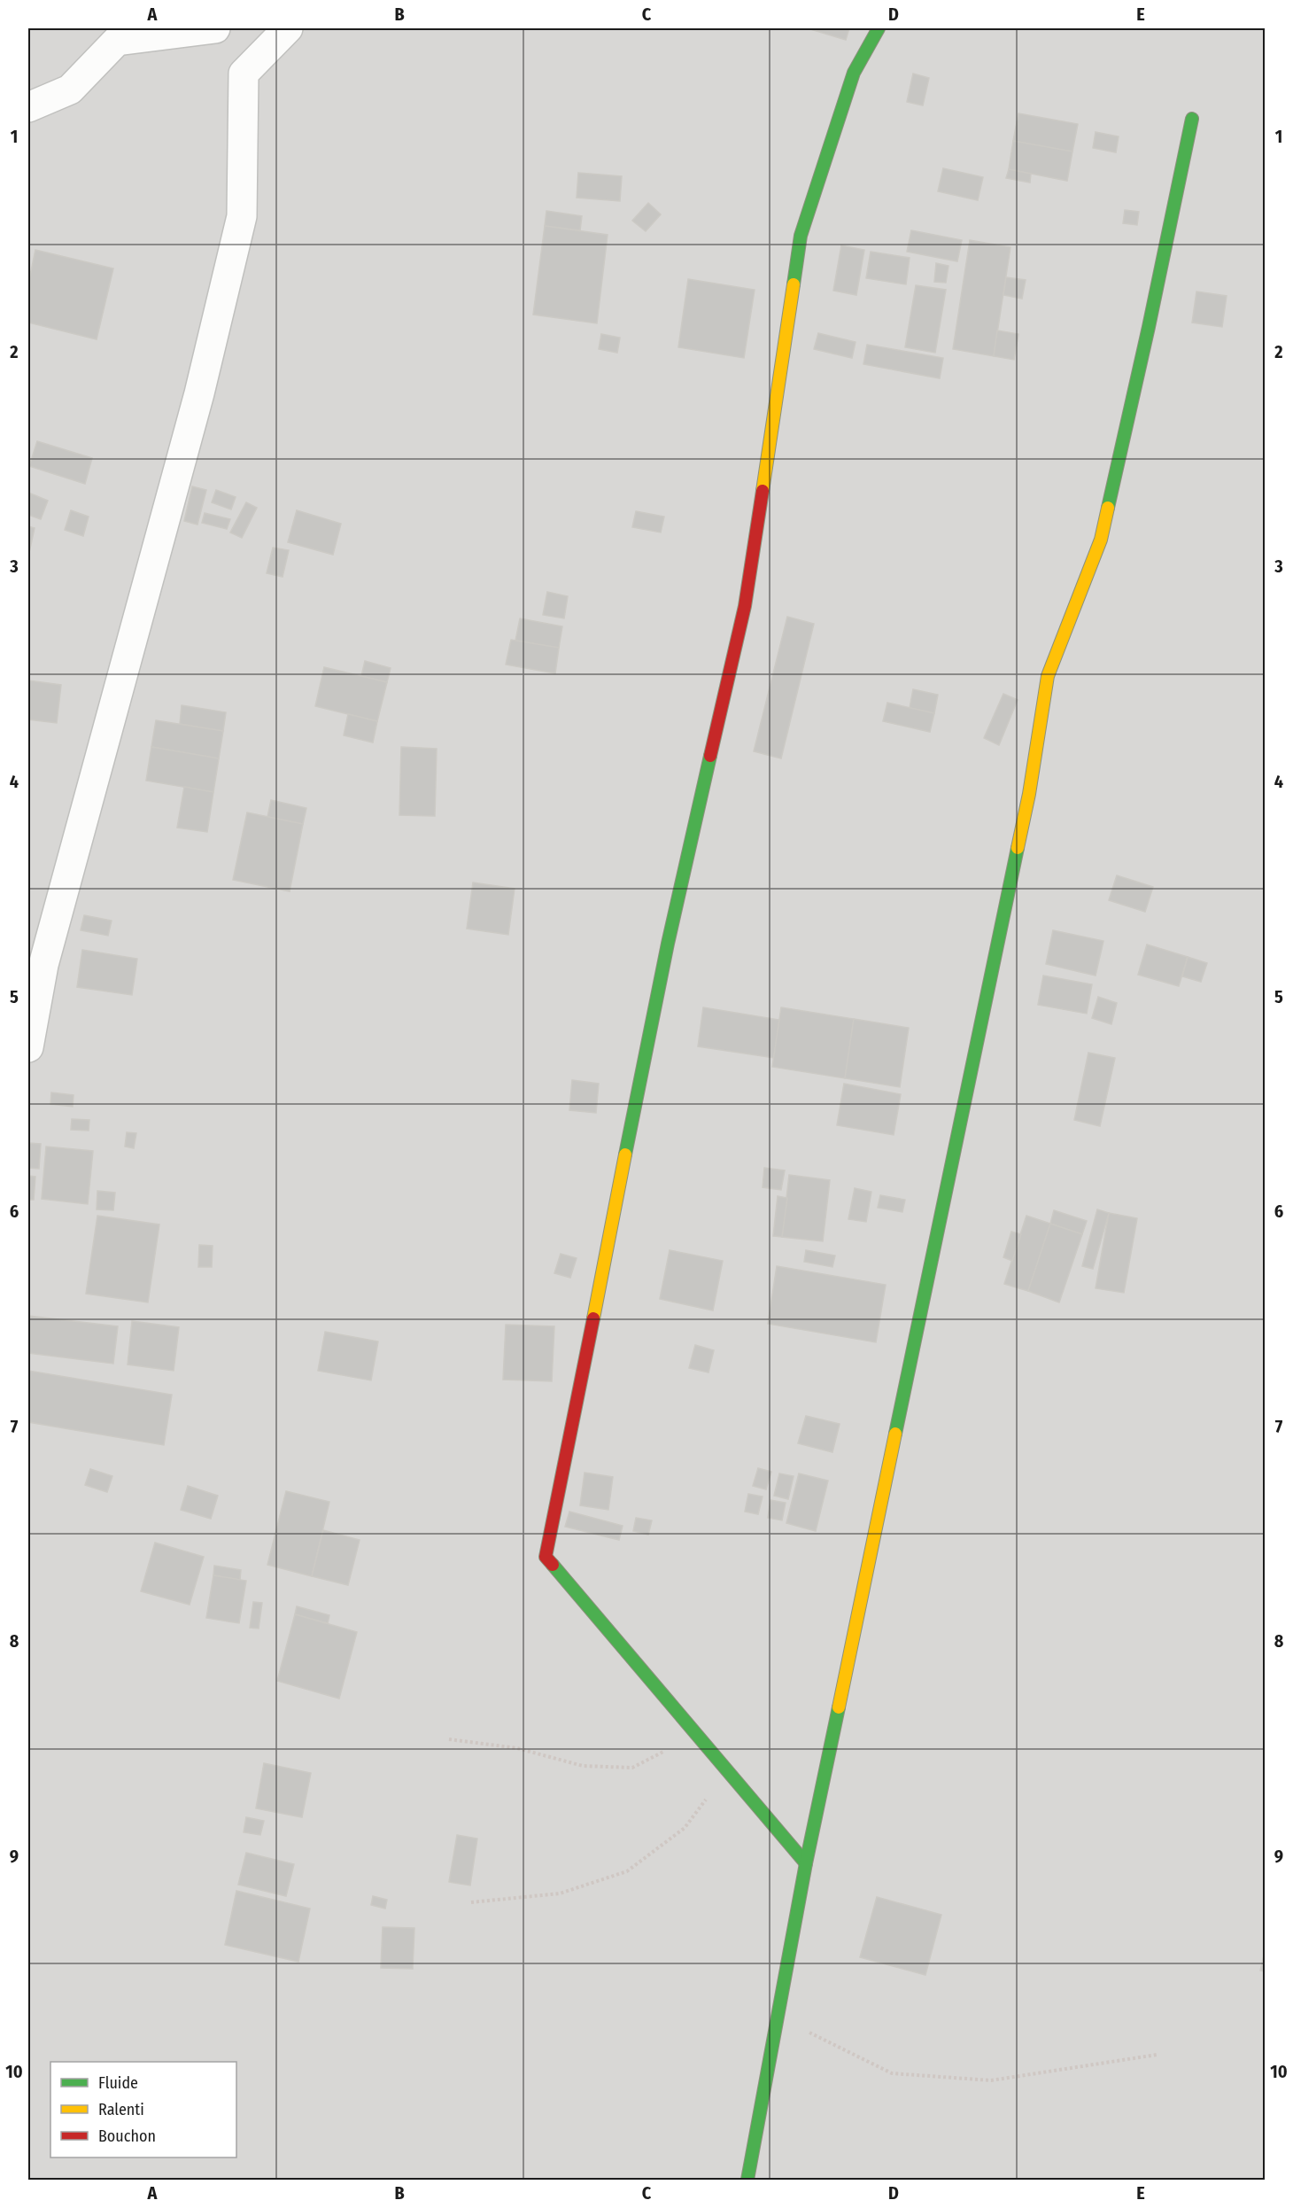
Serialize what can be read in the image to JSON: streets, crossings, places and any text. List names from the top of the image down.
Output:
{
  "legend": ["Fluide", "Ralenti", "Bouchon"],
  "grid": {
    "columns": [
      "A",
      "B",
      "C",
      "D",
      "E"
    ],
    "rows": [
      "1",
      "2",
      "3",
      "4",
      "5",
      "6",
      "7",
      "8",
      "9",
      "10"
    ]
  }
}
